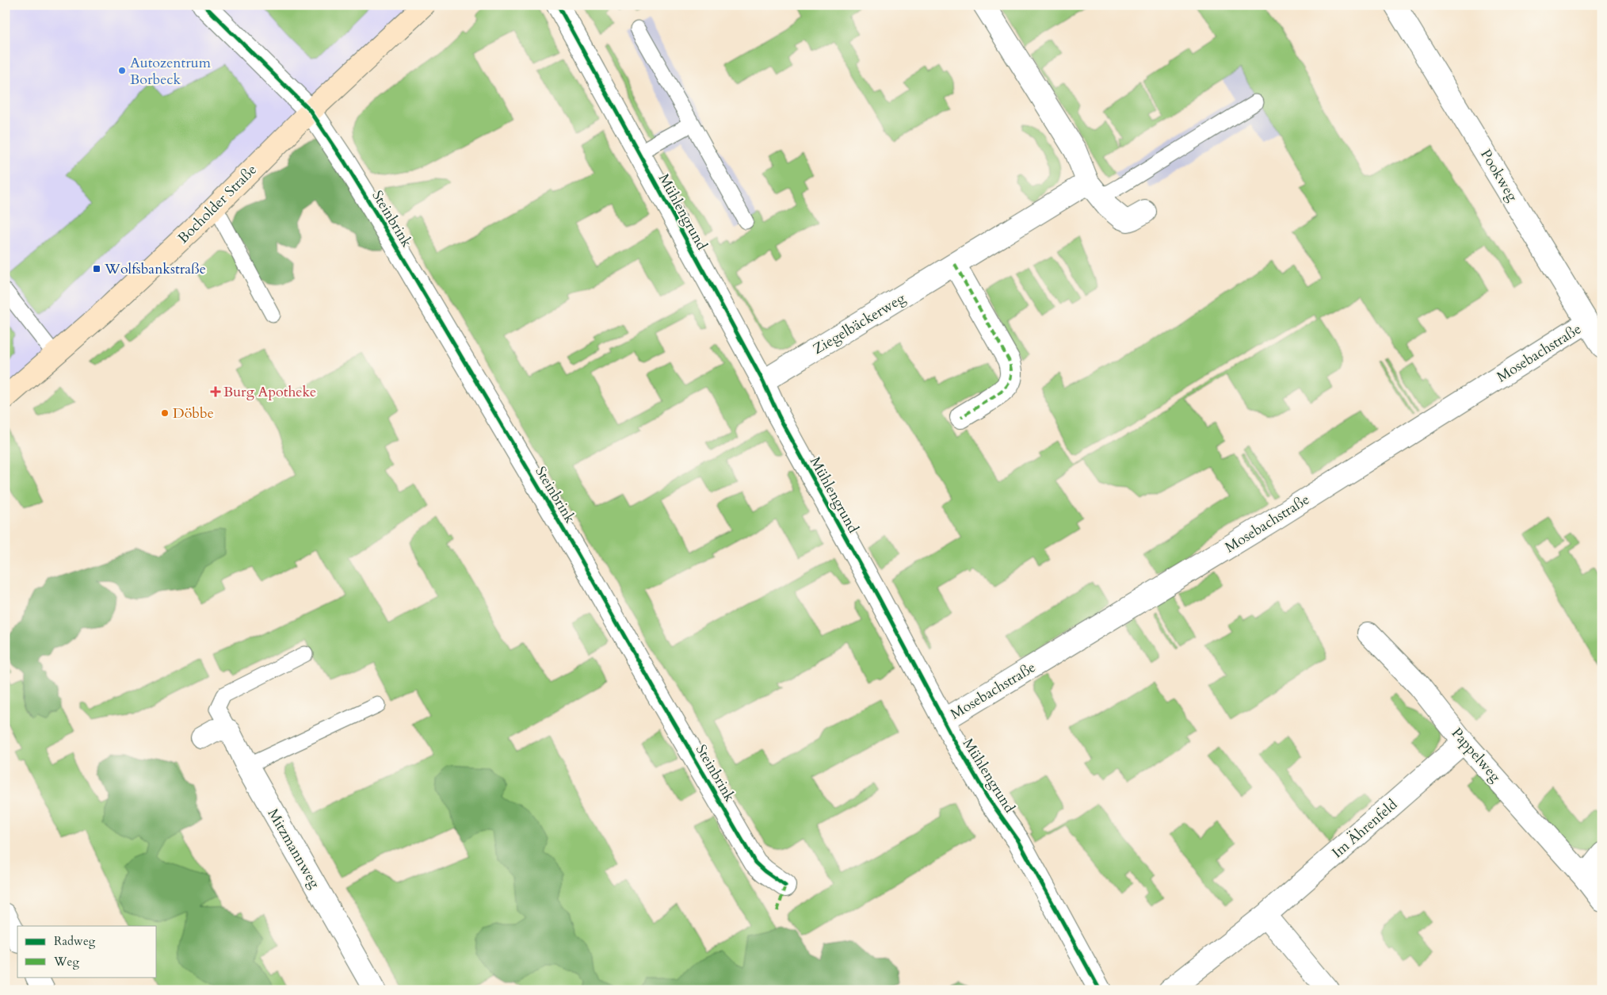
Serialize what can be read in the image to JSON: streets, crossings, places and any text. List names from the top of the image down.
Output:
{
  "streets": {
    "main road": ["Bocholder Straße"],
    "street": [
      "Pookweg",
      "Mühlengrund",
      "Steinbrink",
      "Ziegelbäckerweg",
      "Mosebachstraße",
      "Pappelweg",
      "Im Ährenfeld",
      "Mitzmannweg"
    ]
  },
  "crossings": [
    ["Pookweg", "Mosebachstraße"],
    ["Bocholder Straße", "Steinbrink"],
    ["Mühlengrund", "Ziegelbäckerweg"],
    ["Mühlengrund", "Mosebachstraße"],
    ["Pappelweg", "Im Ährenfeld"]
  ],
  "places": {
    "other": ["Autozentrum Borbeck", "Döbbe"],
    "transit": ["Wolfsbankstraße"],
    "health": ["Burg Apotheke"]
  },
  "legend": ["Radweg", "Weg"]
}
